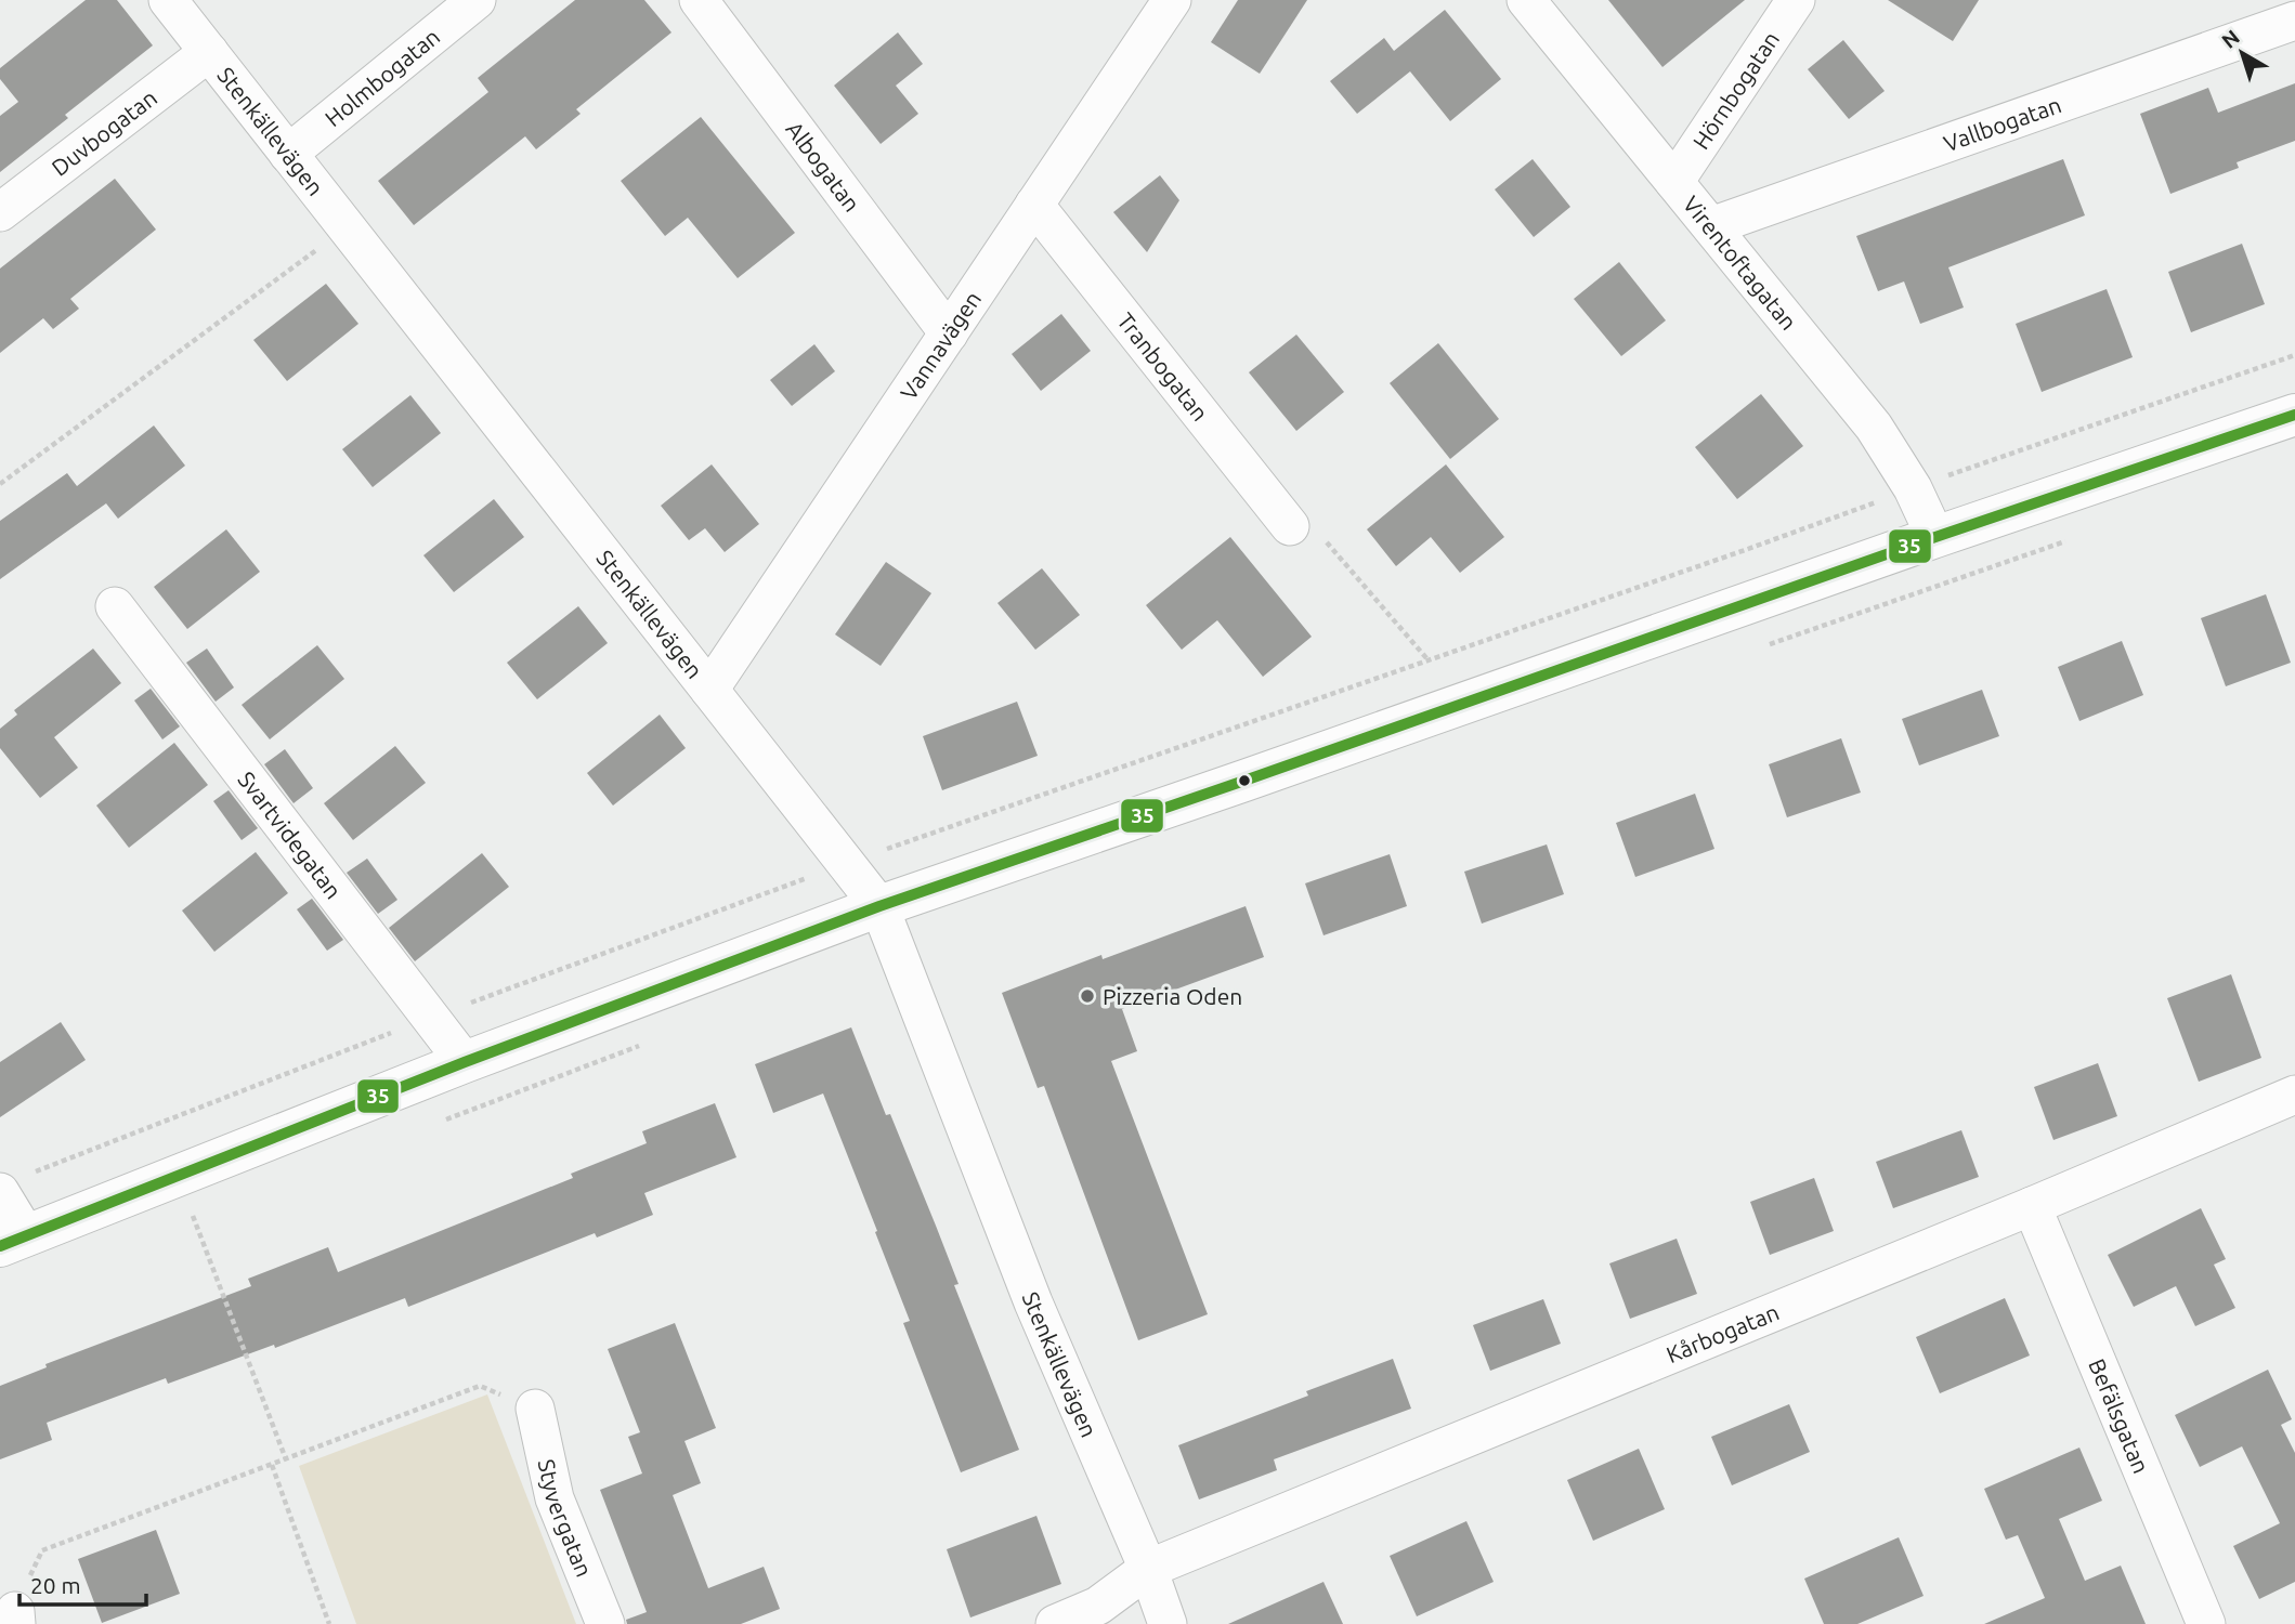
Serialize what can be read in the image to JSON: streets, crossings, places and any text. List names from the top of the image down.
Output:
{
  "streets": {
    "street": [
      "Holmbogatan",
      "Hörnbogatan",
      "Vallbogatan",
      "Stenkällevägen",
      "Duvbogatan",
      "Albogatan",
      "Virentoftagatan",
      "Vannavägen",
      "Tranbogatan",
      "Svartvidegatan",
      "Kårbogatan",
      "Befälsgatan",
      "Styvergatan"
    ]
  },
  "crossings": [
    ["Holmbogatan", "Stenkällevägen"],
    ["Hörnbogatan", "Virentoftagatan"],
    ["Vallbogatan", "Virentoftagatan"],
    ["Stenkällevägen", "Duvbogatan"],
    ["Stenkällevägen", "Vannavägen"],
    ["Stenkällevägen", "Kårbogatan"],
    ["Albogatan", "Vannavägen"],
    ["Vannavägen", "Tranbogatan"],
    ["Kårbogatan", "Befälsgatan"]
  ],
  "places": ["Pizzeria Oden"],
  "lines": ["transit line 35"],
  "scale_bar": "20 m",
  "north": "top left"
}
